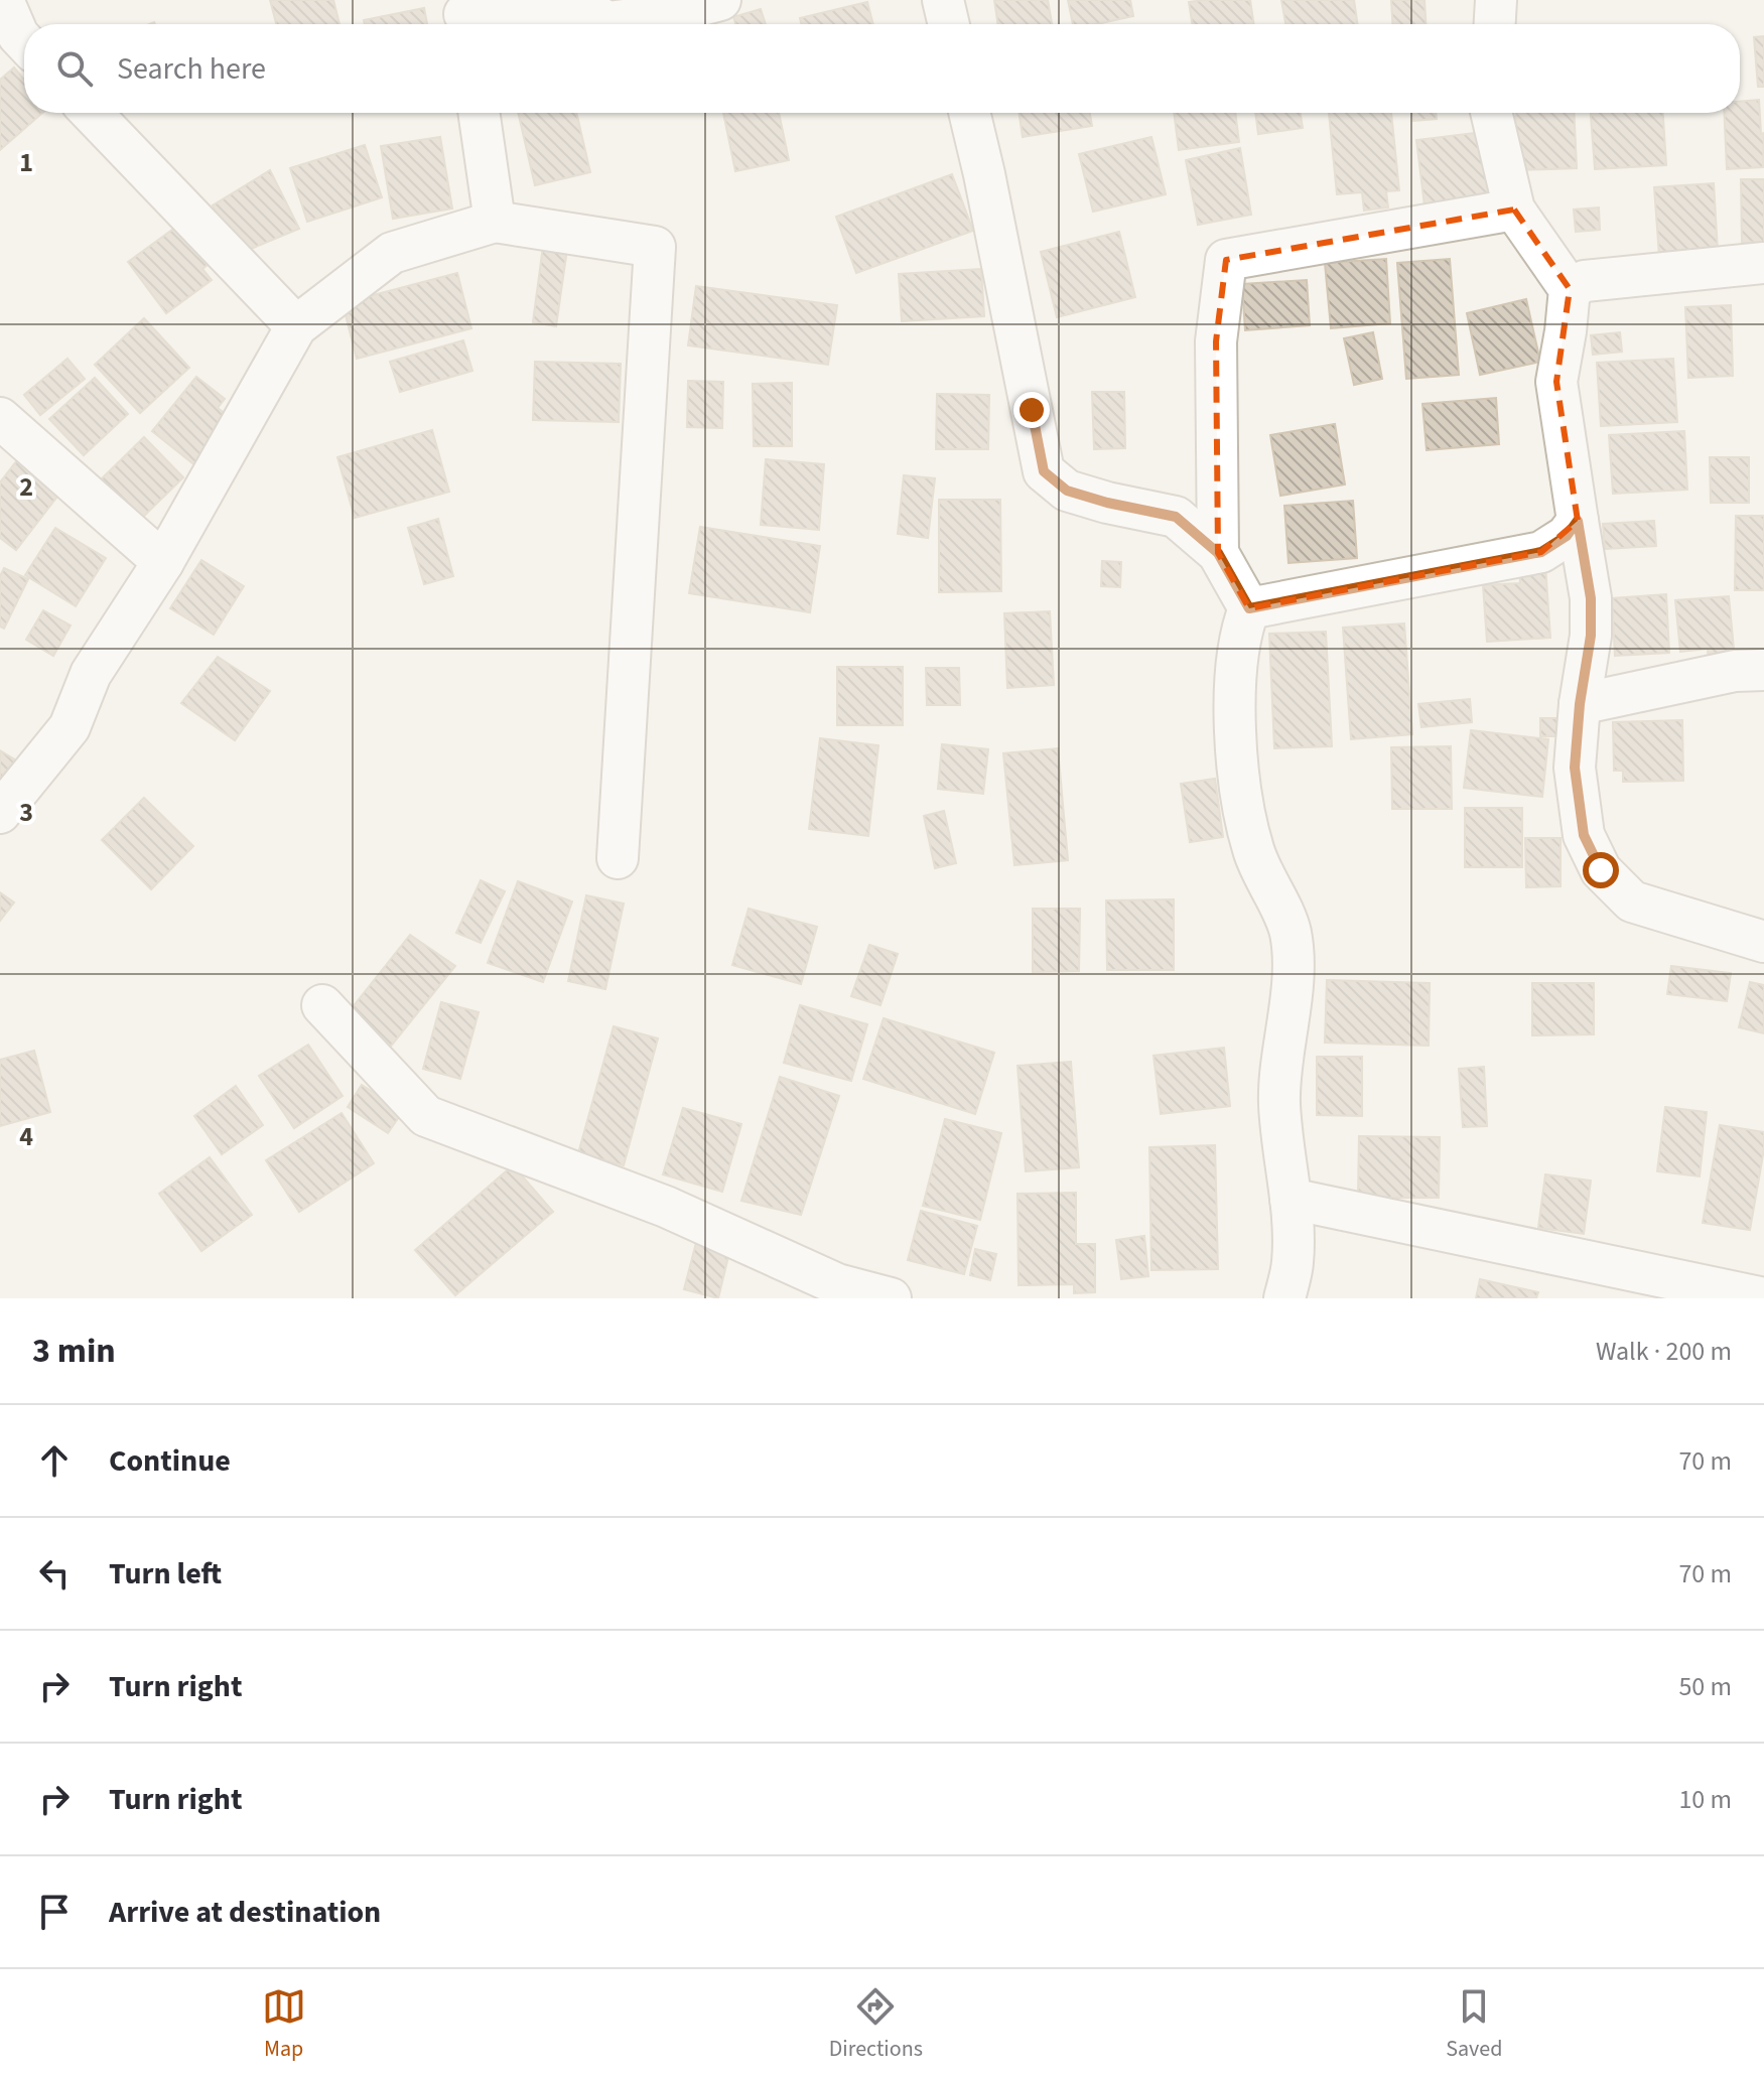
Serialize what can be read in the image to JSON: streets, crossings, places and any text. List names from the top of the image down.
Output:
{
  "page": {
    "search": "Search here",
    "heading": ["3 min", "Walk · 200 m"],
    "list": [
      ["Continue", "70 m"],
      ["Turn left", "70 m"],
      ["Turn right", "50 m"],
      ["Turn right", "10 m"],
      "Arrive at destination"
    ],
    "nav": ["Map", "Directions", "Saved"]
  },
  "grid": {
    "rows": [
      "1",
      "2",
      "3",
      "4"
    ]
  }
}
